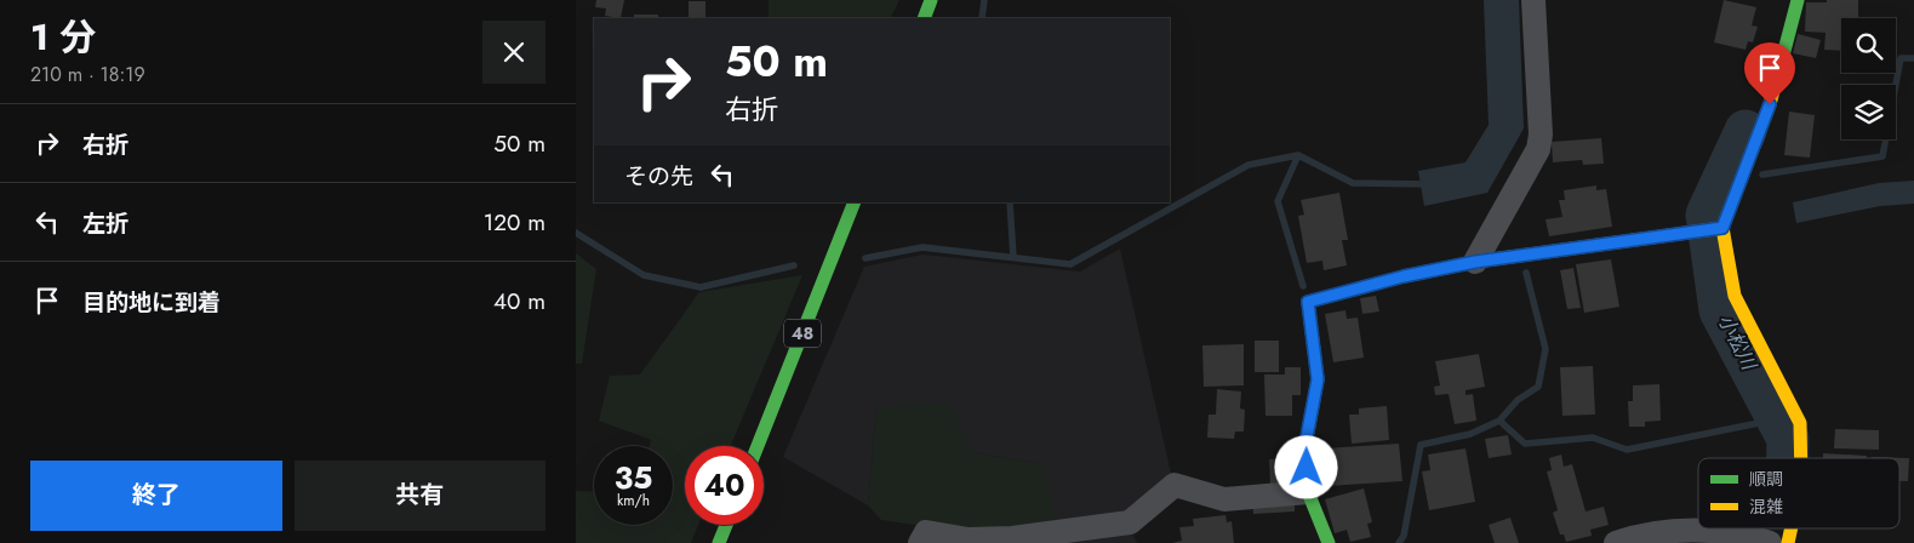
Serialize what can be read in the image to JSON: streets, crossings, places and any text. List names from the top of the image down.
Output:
{
  "streets": {
    "street": ["48"]
  },
  "water": ["小松川"],
  "legend": ["順調", "混雑"],
  "page": {
    "heading": ["1 分", "210 m · 18:19"],
    "turn": ["50 m", "右折"],
    "list": [
      {
        "name": "右折",
        "value": "50 m"
      },
      {
        "name": "左折",
        "value": "120 m"
      },
      {
        "name": "目的地に到着",
        "value": "40 m"
      }
    ],
    "then": "その先",
    "speed": "35 km/h",
    "limit": "40",
    "buttons": ["終了", "共有"]
  }
}
